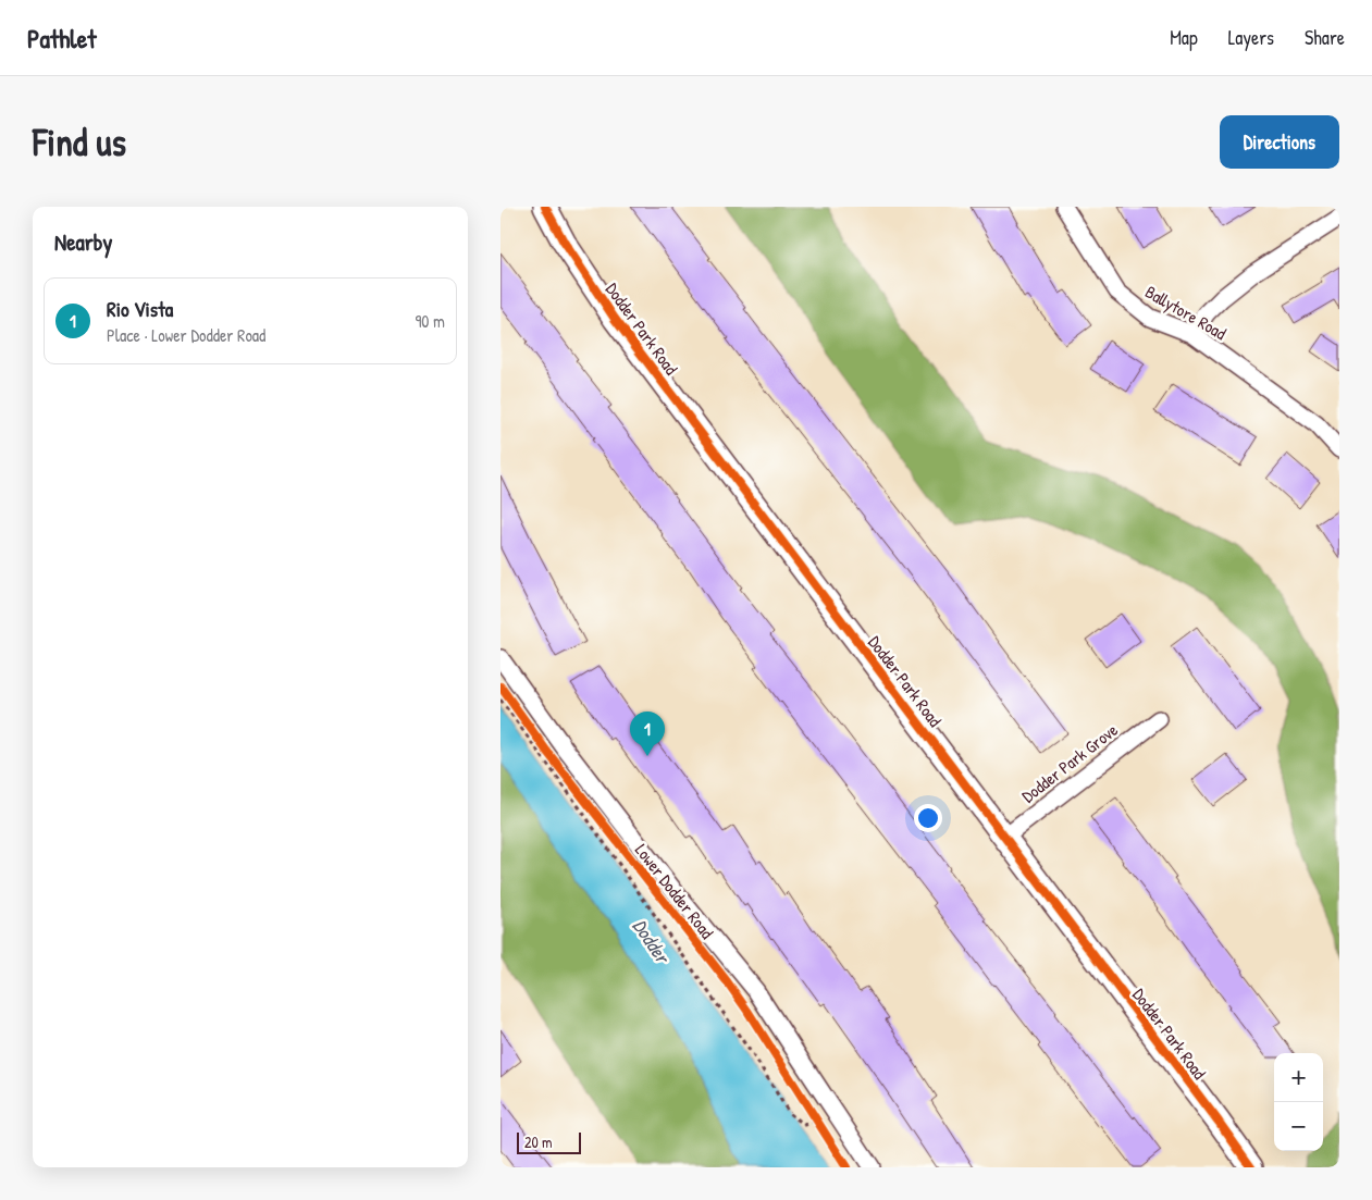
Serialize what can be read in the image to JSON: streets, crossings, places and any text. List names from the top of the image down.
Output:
{
  "streets": {
    "main road": ["Dodder Park Road"],
    "street": ["Ballytore Road", "Dodder Park Grove", "Lower Dodder Road"]
  },
  "crossings": [
    ["Dodder Park Road", "Dodder Park Grove"]
  ],
  "water": ["Dodder"],
  "scale_bar": "20 m",
  "page": {
    "header": "Pathlet",
    "nav": ["Map", "Layers", "Share"],
    "buttons": "Directions",
    "title": "Find us",
    "heading": "Nearby",
    "list": [
      {
        "mark": "1",
        "name": "Rio Vista",
        "note": "Place · Lower Dodder Road",
        "value": "90 m"
      }
    ],
    "pins": "1",
    "map_buttons": ["+", "−"],
    "scale": "20 m"
  }
}
